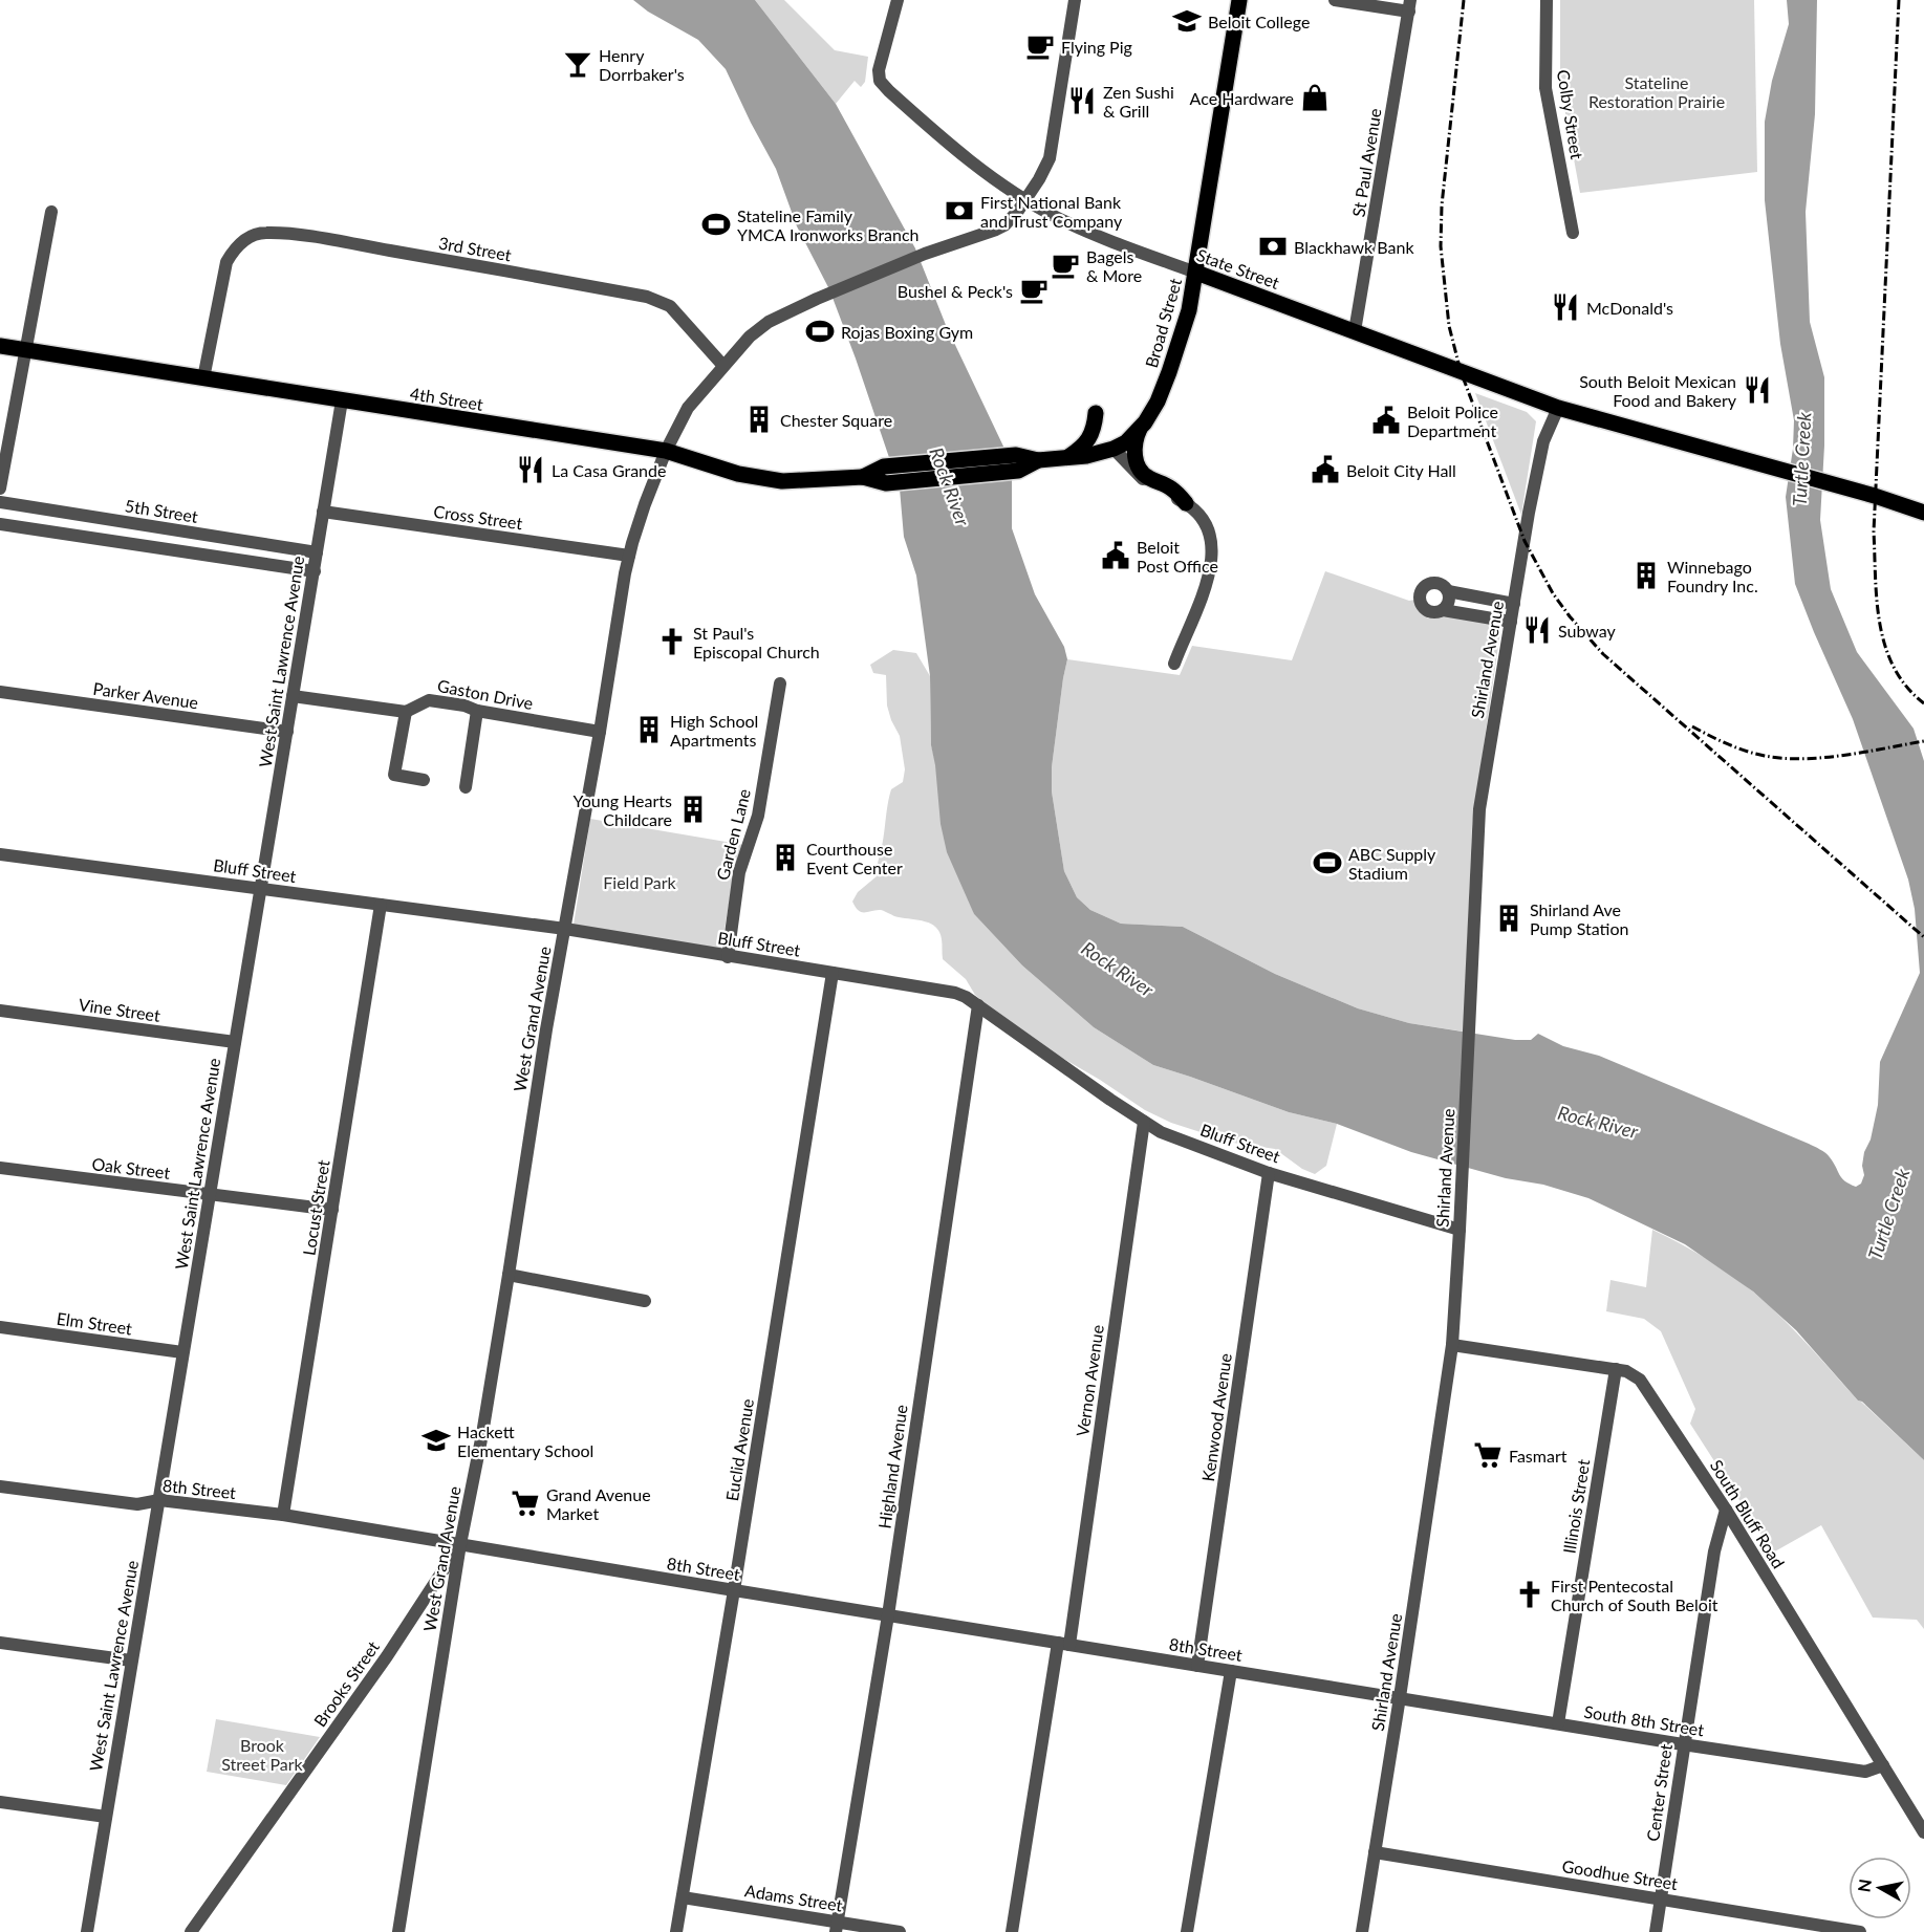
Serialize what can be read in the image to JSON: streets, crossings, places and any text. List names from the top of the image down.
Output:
{
  "streets": {
    "main road": ["State Street", "Broad Street", "4th Street"],
    "street": [
      "Colby Street",
      "St Paul Avenue",
      "3rd Street",
      "5th Street",
      "Cross Street",
      "Shirland Avenue",
      "West Saint Lawrence Avenue",
      "Gaston Drive",
      "Parker Avenue",
      "Garden Lane",
      "Bluff Street",
      "Vine Street",
      "West Grand Avenue",
      "Oak Street",
      "Locust Street",
      "Elm Street",
      "Vernon Avenue",
      "Kenwood Avenue",
      "Euclid Avenue",
      "Highland Avenue",
      "8th Street",
      "Illinois Street",
      "South Bluff Road",
      "Brooks Street",
      "South 8th Street",
      "Center Street",
      "Goodhue Street",
      "Adams Street"
    ]
  },
  "crossings": [
    ["St Paul Avenue", "State Street"],
    ["3rd Street", "4th Street"],
    ["3rd Street", "West Grand Avenue"],
    ["State Street", "Broad Street"],
    ["State Street", "Shirland Avenue"],
    ["State Street", "West Grand Avenue"],
    ["Broad Street", "4th Street"],
    ["4th Street", "West Saint Lawrence Avenue"],
    ["4th Street", "West Grand Avenue"],
    ["5th Street", "West Saint Lawrence Avenue"],
    ["Cross Street", "West Saint Lawrence Avenue"],
    ["Cross Street", "West Grand Avenue"],
    ["Shirland Avenue", "Bluff Street"],
    ["Shirland Avenue", "8th Street"],
    ["Shirland Avenue", "South Bluff Road"],
    ["Shirland Avenue", "South 8th Street"],
    ["Shirland Avenue", "Goodhue Street"],
    ["West Saint Lawrence Avenue", "Gaston Drive"],
    ["West Saint Lawrence Avenue", "Parker Avenue"],
    ["West Saint Lawrence Avenue", "Bluff Street"],
    ["West Saint Lawrence Avenue", "Vine Street"],
    ["West Saint Lawrence Avenue", "Oak Street"],
    ["West Saint Lawrence Avenue", "Elm Street"],
    ["West Saint Lawrence Avenue", "8th Street"],
    ["Gaston Drive", "West Grand Avenue"],
    ["Garden Lane", "Bluff Street"],
    ["Bluff Street", "West Grand Avenue"],
    ["Bluff Street", "Locust Street"],
    ["Bluff Street", "Vernon Avenue"],
    ["Bluff Street", "Kenwood Avenue"],
    ["Bluff Street", "Euclid Avenue"],
    ["Bluff Street", "Highland Avenue"],
    ["West Grand Avenue", "8th Street"],
    ["West Grand Avenue", "Brooks Street"],
    ["Oak Street", "Locust Street"],
    ["Locust Street", "8th Street"],
    ["Vernon Avenue", "8th Street"],
    ["Kenwood Avenue", "8th Street"],
    ["Euclid Avenue", "8th Street"],
    ["Euclid Avenue", "Adams Street"],
    ["Highland Avenue", "8th Street"],
    ["Highland Avenue", "Adams Street"],
    ["8th Street", "Brooks Street"],
    ["8th Street", "South 8th Street"],
    ["Illinois Street", "South Bluff Road"],
    ["Illinois Street", "South 8th Street"],
    ["South Bluff Road", "South 8th Street"],
    ["South Bluff Road", "Center Street"],
    ["South 8th Street", "Center Street"],
    ["Center Street", "Goodhue Street"]
  ],
  "water": ["Turtle Creek", "Rock River"],
  "parks": ["Stateline Restoration Prairie", "Field Park", "Brook Street Park"],
  "places": {
    "school or university": ["Beloit College", "Hackett Elementary School"],
    "cafe": ["Flying Pig", "Bagels & More", "Bushel & Peck's"],
    "bar": ["Henry Dorrbaker's"],
    "shop": ["Ace Hardware"],
    "restaurant": [
      "Zen Sushi & Grill",
      "McDonald's",
      "South Beloit Mexican Food and Bakery",
      "La Casa Grande",
      "Subway"
    ],
    "bank": ["First National Bank and Trust Company", "Blackhawk Bank"],
    "sports": ["Stateline Family YMCA Ironworks Branch", "Rojas Boxing Gym", "ABC Supply Stadium"],
    "building": [
      "Chester Square",
      "Winnebago Foundry Inc.",
      "High School Apartments",
      "Young Hearts Childcare",
      "Courthouse Event Center",
      "Shirland Ave Pump Station"
    ],
    "public building": ["Beloit Police Department", "Beloit City Hall", "Beloit Post Office"],
    "church": ["St Paul's Episcopal Church", "First Pentecostal Church of South Beloit"],
    "supermarket": ["Fasmart", "Grand Avenue Market"]
  },
  "north": "left"
}
